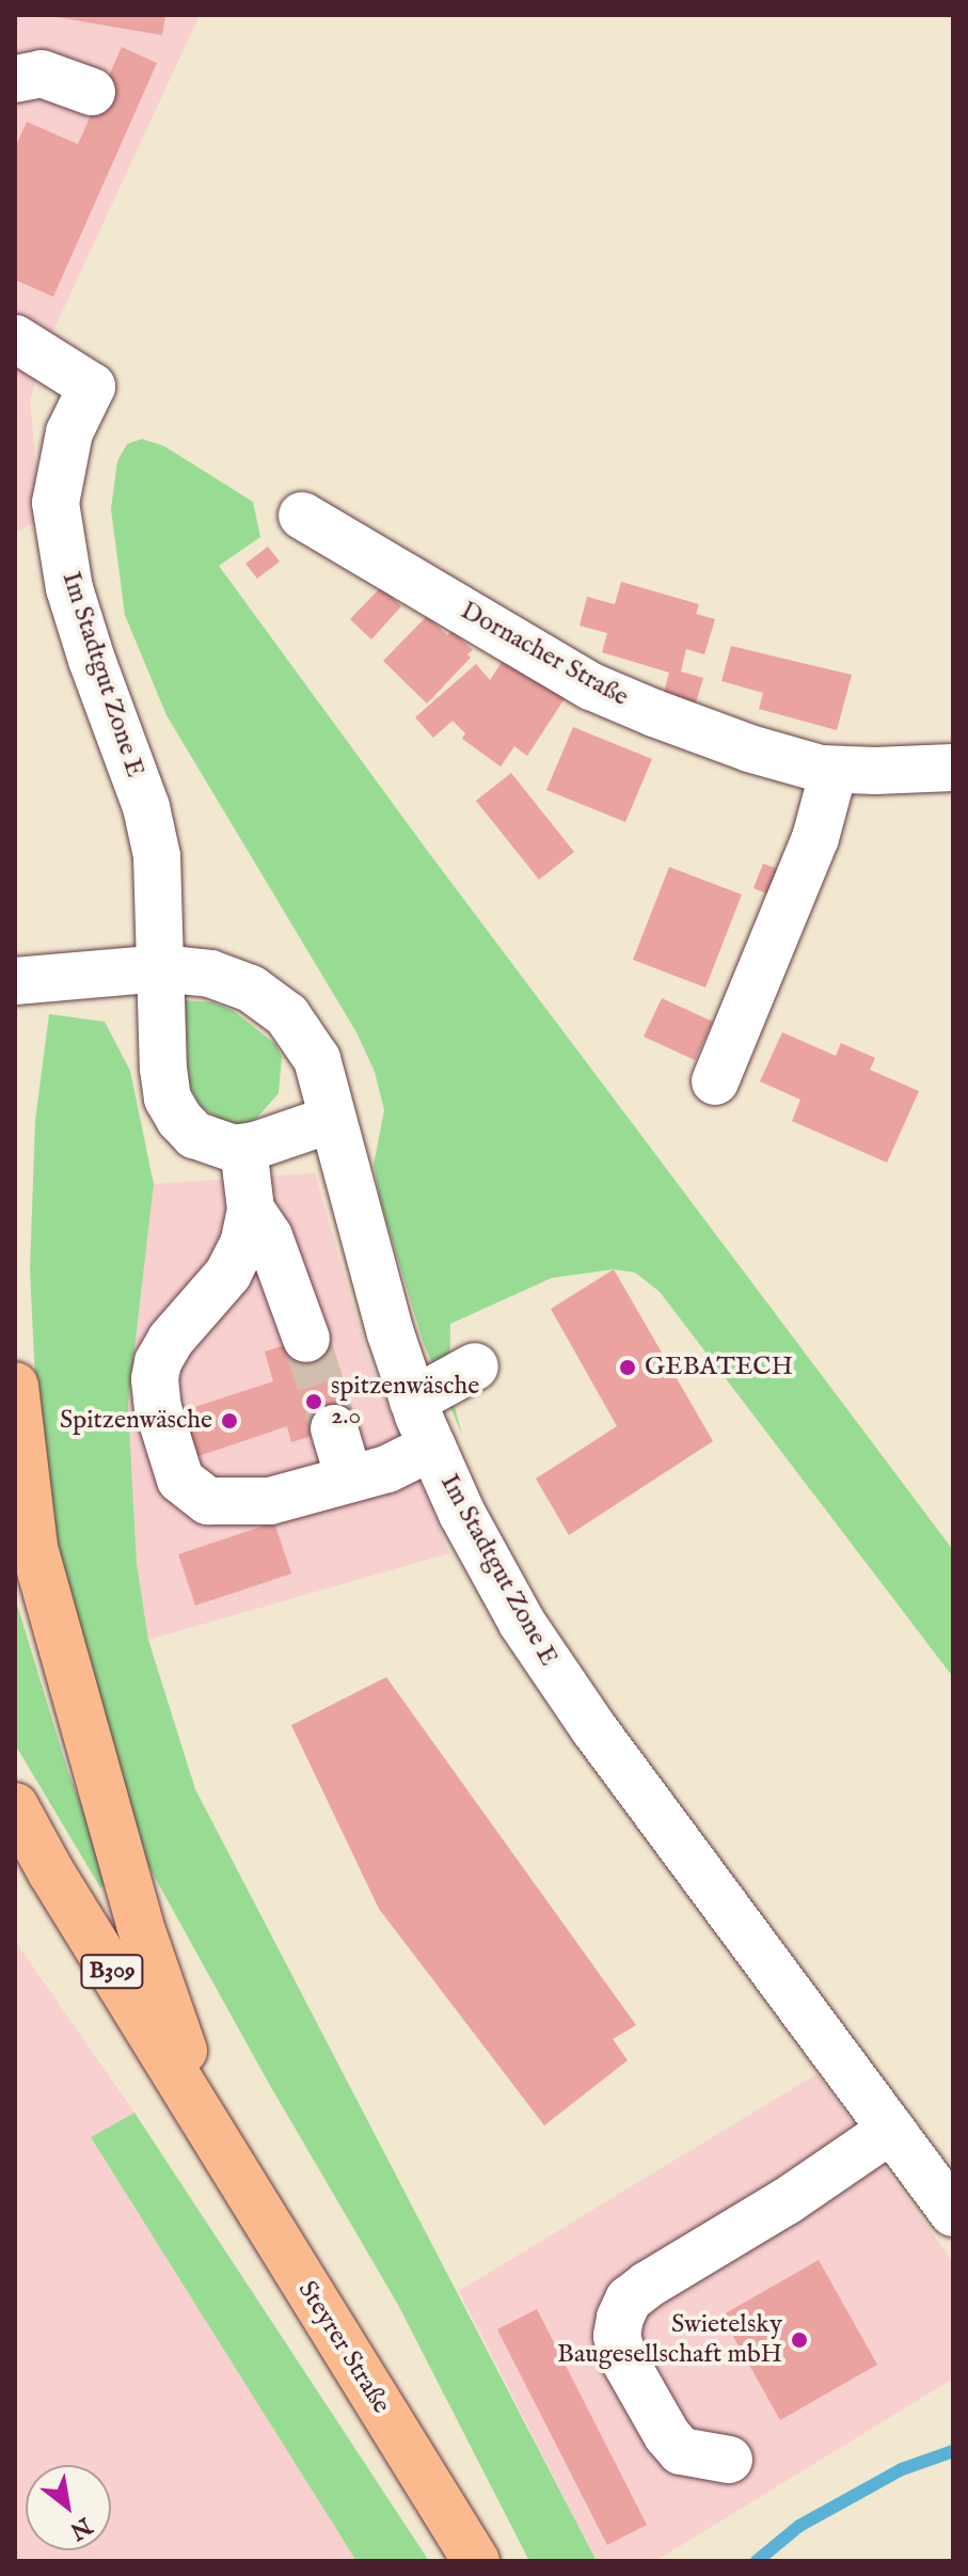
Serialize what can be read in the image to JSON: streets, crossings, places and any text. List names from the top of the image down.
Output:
{
  "streets": {
    "highway": ["B309", "Steyrer Straße"],
    "street": ["Dornacher Straße", "Im Stadtgut Zone E"]
  },
  "crossings": [
    ["B309", "Steyrer Straße"]
  ],
  "places": [
    "GEBATECH",
    "spitzenwäsche 2.0",
    "Spitzenwäsche",
    "Swietelsky Baugesellschaft mbH"
  ],
  "north": "bottom right"
}
